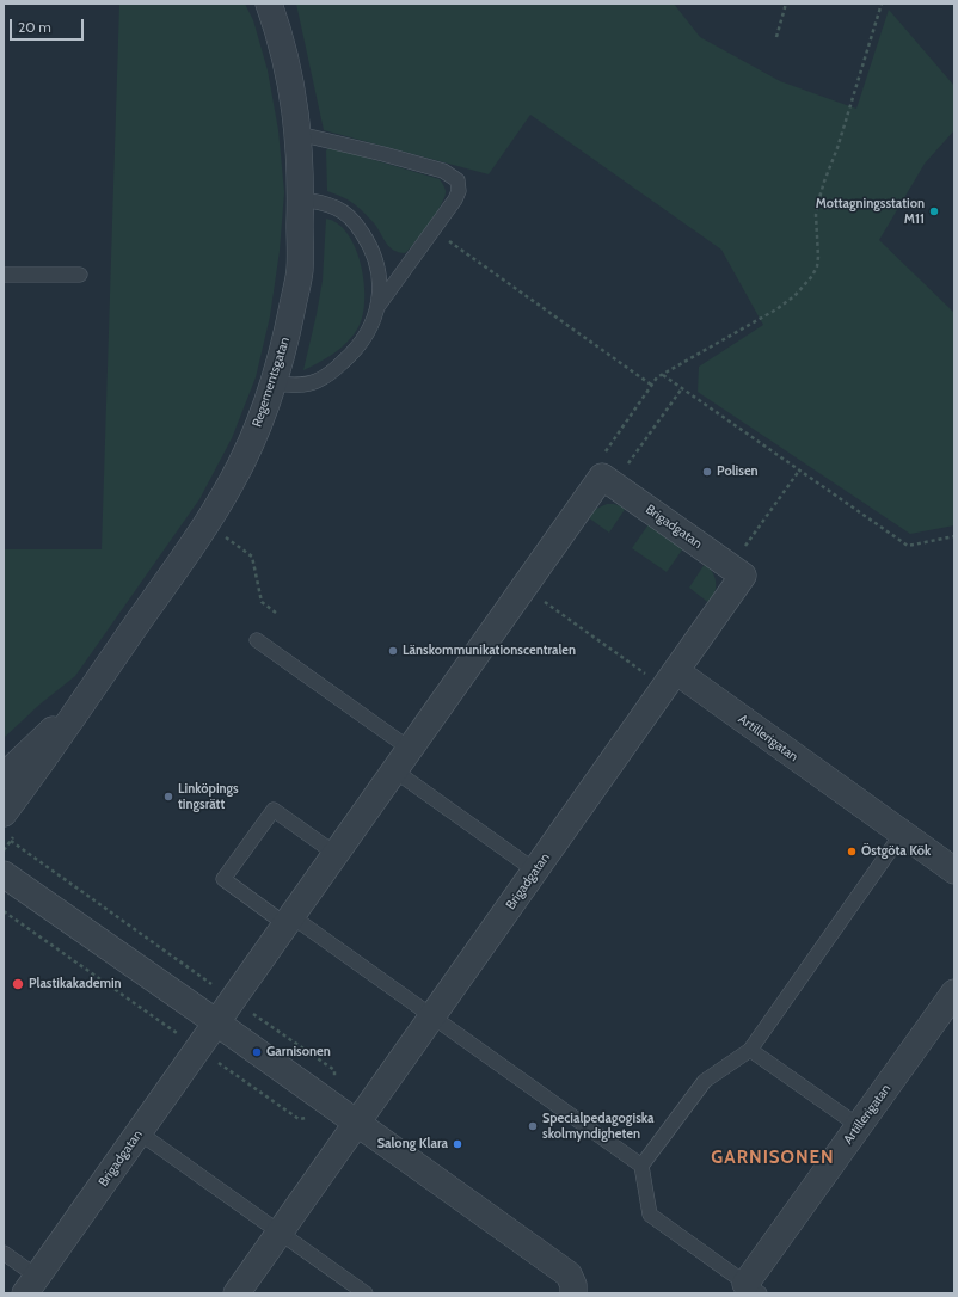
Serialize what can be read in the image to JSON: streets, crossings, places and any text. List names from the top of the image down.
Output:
{
  "streets": {
    "street": ["Regementsgatan", "Brigadgatan", "Artillerigatan"]
  },
  "crossings": [
    ["Brigadgatan", "Artillerigatan"]
  ],
  "districts": ["GARNISONEN"],
  "places": [
    "Mottagningsstation M11",
    "Polisen",
    "Länskommunikationscentralen",
    "Linköpings tingsrätt",
    "Östgöta Kök",
    "Plastikakademin",
    "Garnisonen",
    "Specialpedagogiska skolmyndigheten",
    "Salong Klara"
  ],
  "scale_bar": "20 m"
}
